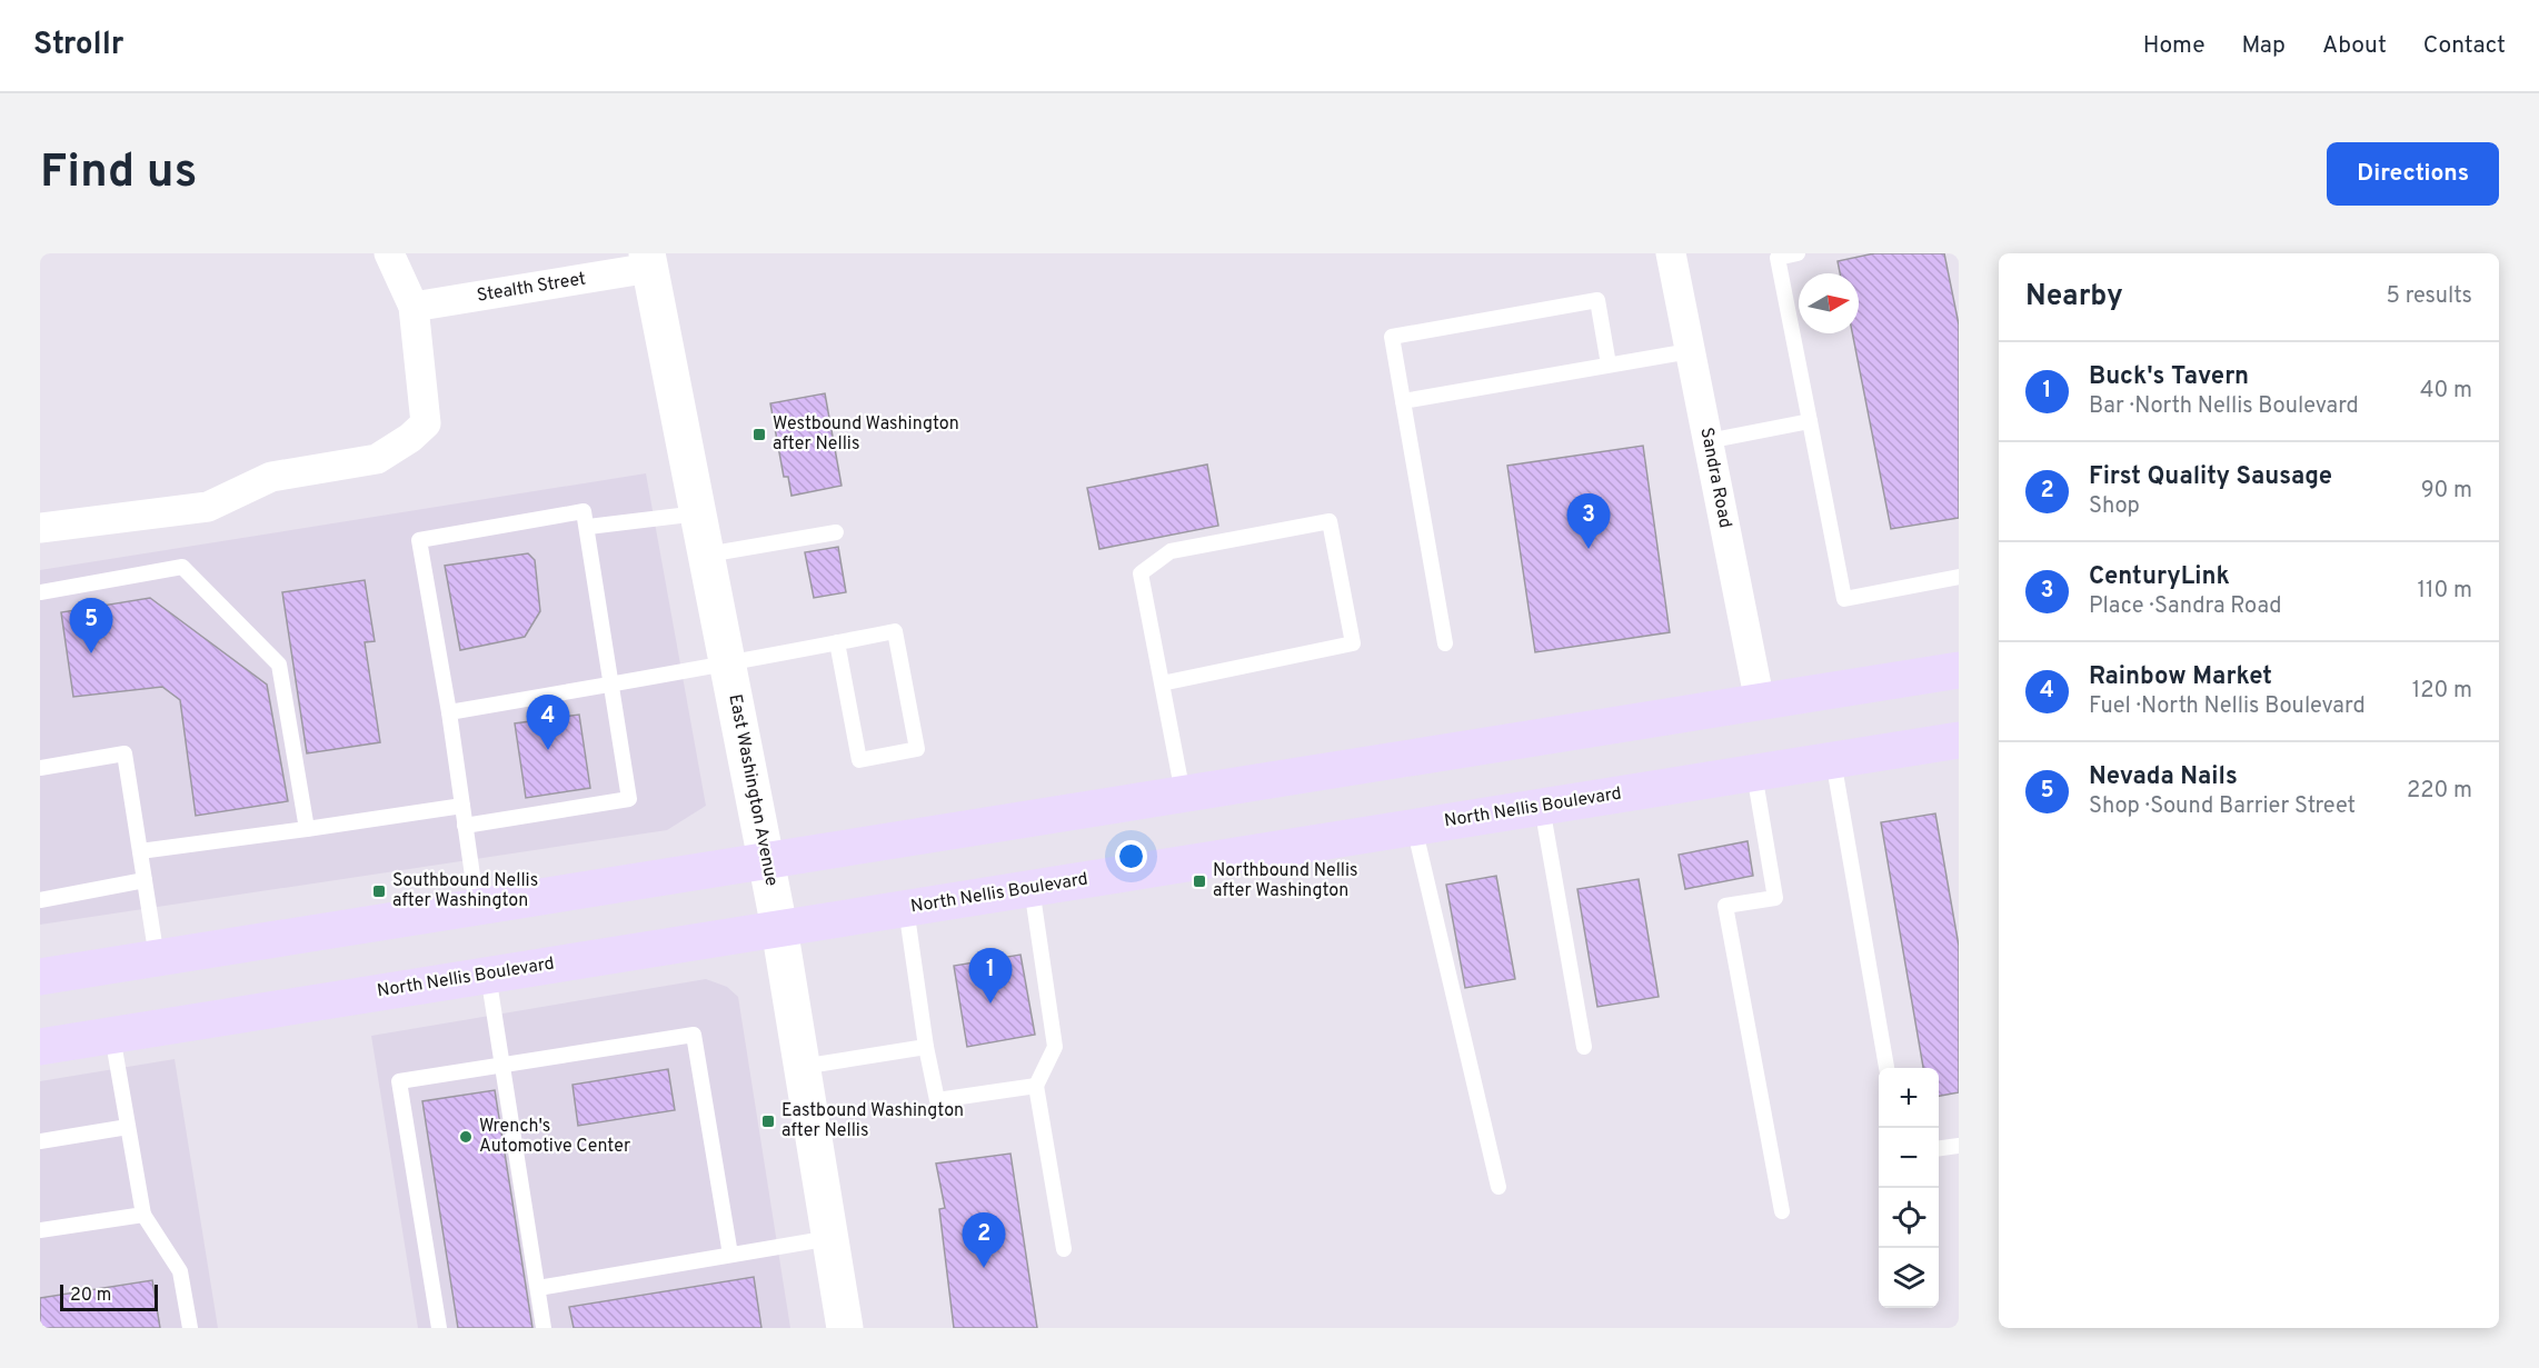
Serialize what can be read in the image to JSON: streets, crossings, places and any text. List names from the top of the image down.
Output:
{
  "streets": {
    "main road": ["East Washington Avenue", "North Nellis Boulevard"],
    "street": ["Stealth Street", "Sandra Road"]
  },
  "crossings": [
    ["Stealth Street", "East Washington Avenue"],
    ["East Washington Avenue", "North Nellis Boulevard"]
  ],
  "places": {
    "transit": [
      "Westbound Washington after Nellis",
      "Northbound Nellis after Washington",
      "Southbound Nellis after Washington",
      "Eastbound Washington after Nellis"
    ],
    "other": ["Wrench's Automotive Center"]
  },
  "scale_bar": "20 m",
  "north": "right",
  "page": {
    "header": "Strollr",
    "nav": [
      "Home",
      "Map",
      "About",
      "Contact"
    ],
    "buttons": "Directions",
    "title": "Find us",
    "heading": ["Nearby", "5 results"],
    "list": [
      {
        "mark": "1",
        "name": "Buck's Tavern",
        "note": "Bar · North Nellis Boulevard",
        "value": "40 m"
      },
      {
        "mark": "2",
        "name": "First Quality Sausage",
        "note": "Shop",
        "value": "90 m"
      },
      {
        "mark": "3",
        "name": "CenturyLink",
        "note": "Place · Sandra Road",
        "value": "110 m"
      },
      {
        "mark": "4",
        "name": "Rainbow Market",
        "note": "Fuel · North Nellis Boulevard",
        "value": "120 m"
      },
      {
        "mark": "5",
        "name": "Nevada Nails",
        "note": "Shop · Sound Barrier Street",
        "value": "220 m"
      }
    ],
    "pins": [
      "3",
      "5",
      "4",
      "1",
      "2"
    ],
    "map_buttons": ["+", "−"],
    "scale": "20 m"
  }
}
